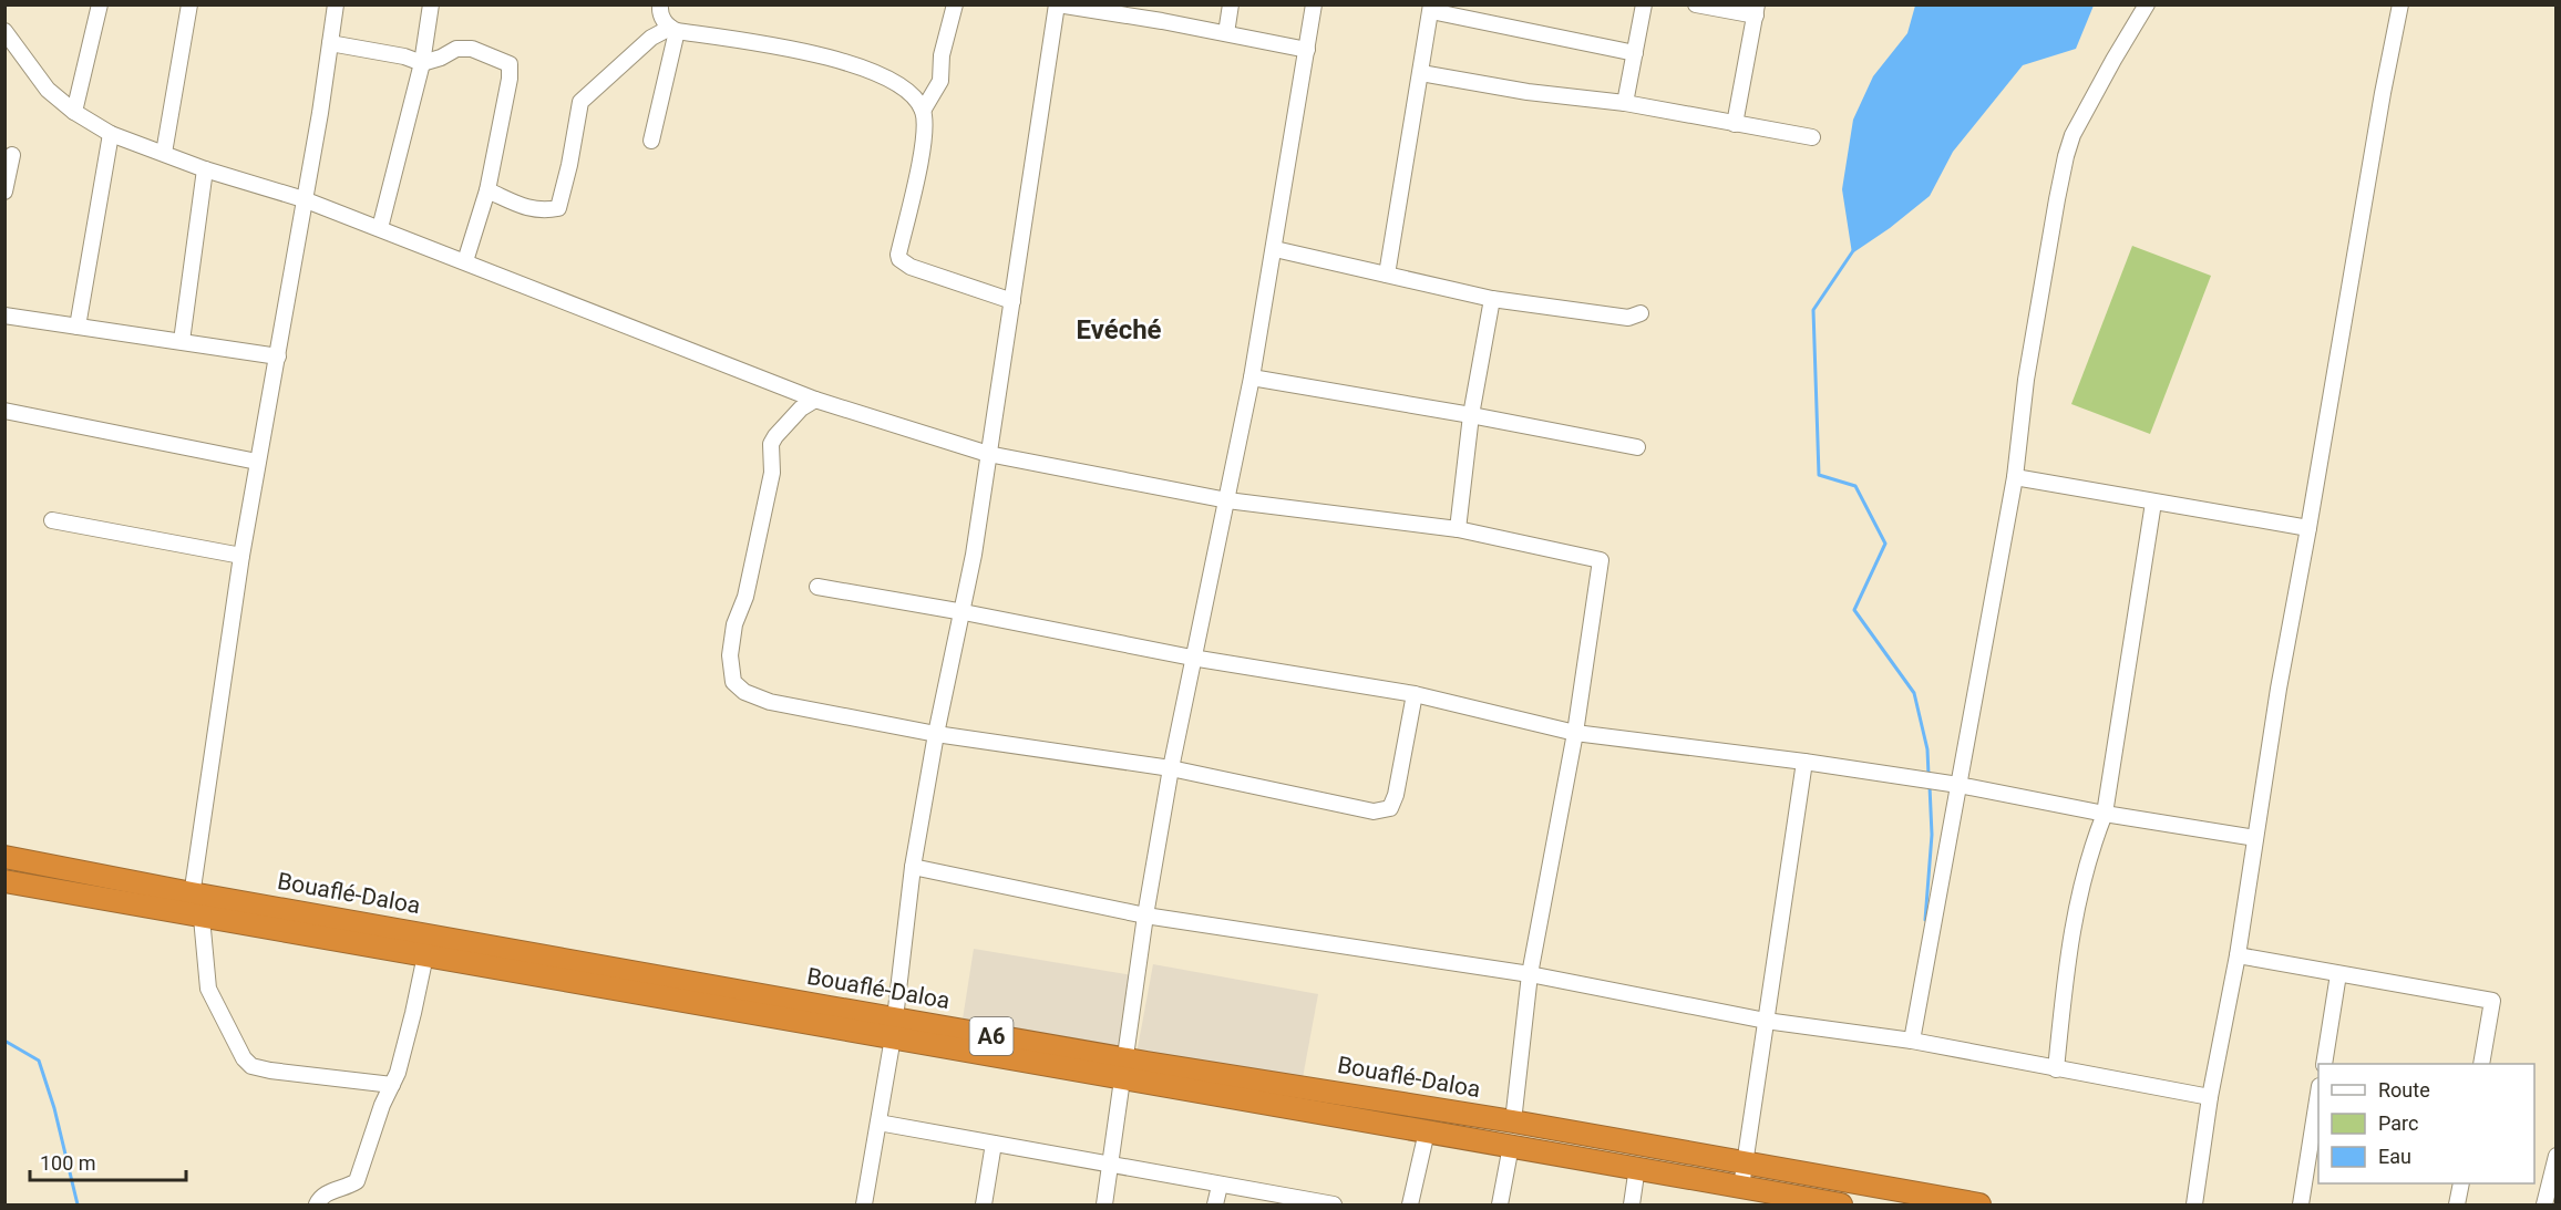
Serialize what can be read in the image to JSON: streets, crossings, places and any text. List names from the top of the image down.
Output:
{
  "streets": {
    "highway": ["Bouaflé-Daloa", "A6"]
  },
  "districts": ["Evéché"],
  "legend": ["Route", "Parc", "Eau"],
  "scale_bar": "100 m"
}
